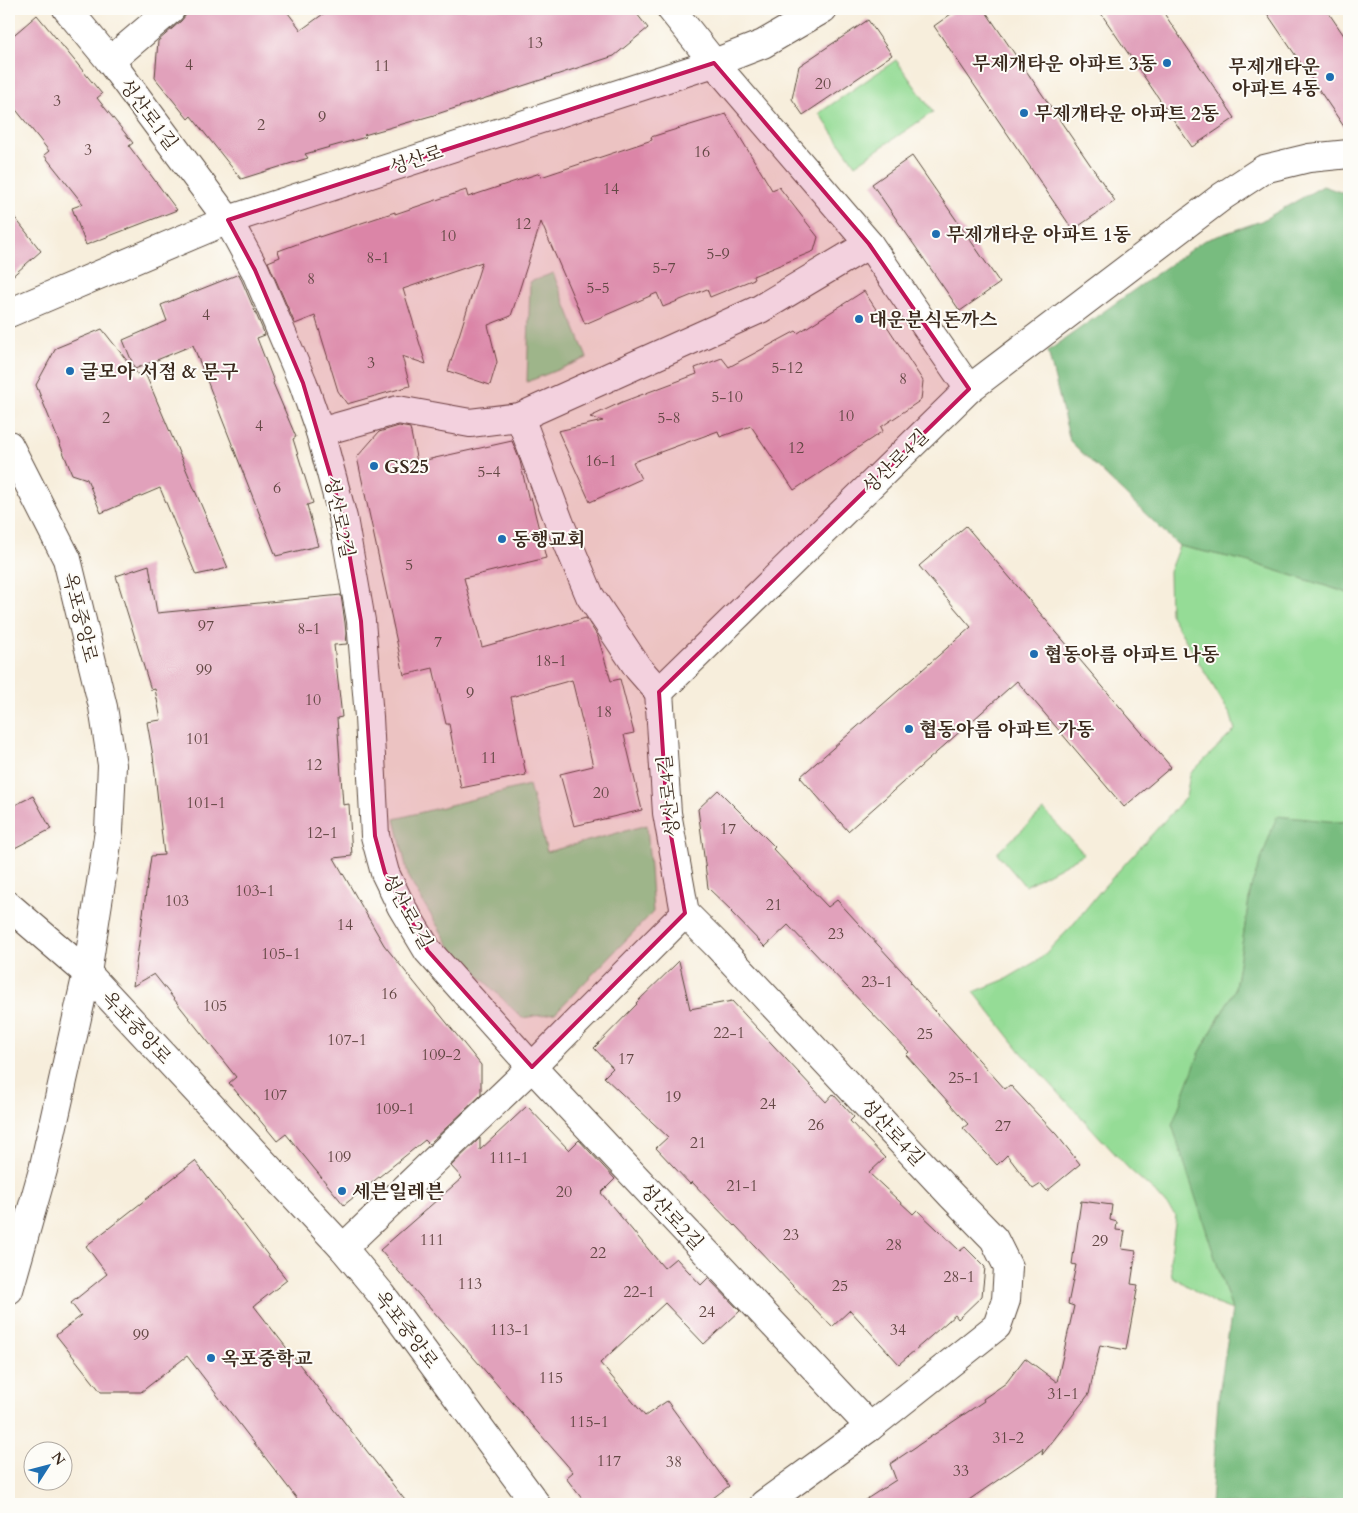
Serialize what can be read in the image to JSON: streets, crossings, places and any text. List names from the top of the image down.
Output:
{
  "streets": {
    "street": [
      "성산로1길",
      "성산로",
      "성산로4길",
      "성산로2길",
      "옥포중앙로"
    ]
  },
  "crossings": [
    ["성산로1길", "성산로"],
    ["성산로1길", "성산로2길"],
    ["성산로", "성산로2길"],
    ["성산로4길", "성산로2길"]
  ],
  "places": [
    "무제개타운 아파트 3동",
    "무제개타운 아파트 4동",
    "무제개타운 아파트 2동",
    "무제개타운 아파트 1동",
    "대운분식돈까스",
    "글모아 서점 & 문구",
    "GS25",
    "동행교회",
    "협동아름 아파트 나동",
    "협동아름 아파트 가동",
    "세븐일레븐",
    "옥포중학교"
  ],
  "house_numbers": [
    "13",
    "4",
    "11",
    "20",
    "3",
    "9",
    "2",
    "3",
    "16",
    "14",
    "12",
    "10",
    "5-9",
    "8-1",
    "5-7",
    "8",
    "5-5",
    "4",
    "3",
    "5-12",
    "8",
    "5-10",
    "10",
    "2",
    "5-8",
    "4",
    "12",
    "16-1",
    "5-4",
    "6",
    "5",
    "97",
    "8-1",
    "7",
    "18-1",
    "99",
    "9",
    "10",
    "18",
    "101",
    "11",
    "12",
    "20",
    "101-1",
    "17",
    "12-1",
    "103-1",
    "103",
    "21",
    "14",
    "23",
    "105-1",
    "23-1",
    "16",
    "105",
    "22-1",
    "25",
    "107-1",
    "109-2",
    "17",
    "25-1",
    "107",
    "19",
    "24",
    "109-1",
    "26",
    "27",
    "21",
    "109",
    "111-1",
    "21-1",
    "20",
    "23",
    "111",
    "29",
    "28",
    "22",
    "28-1",
    "113",
    "25",
    "22-1",
    "24",
    "113-1",
    "34",
    "99",
    "115",
    "31-1",
    "115-1",
    "31-2",
    "117",
    "38",
    "33"
  ],
  "north": "top right"
}
